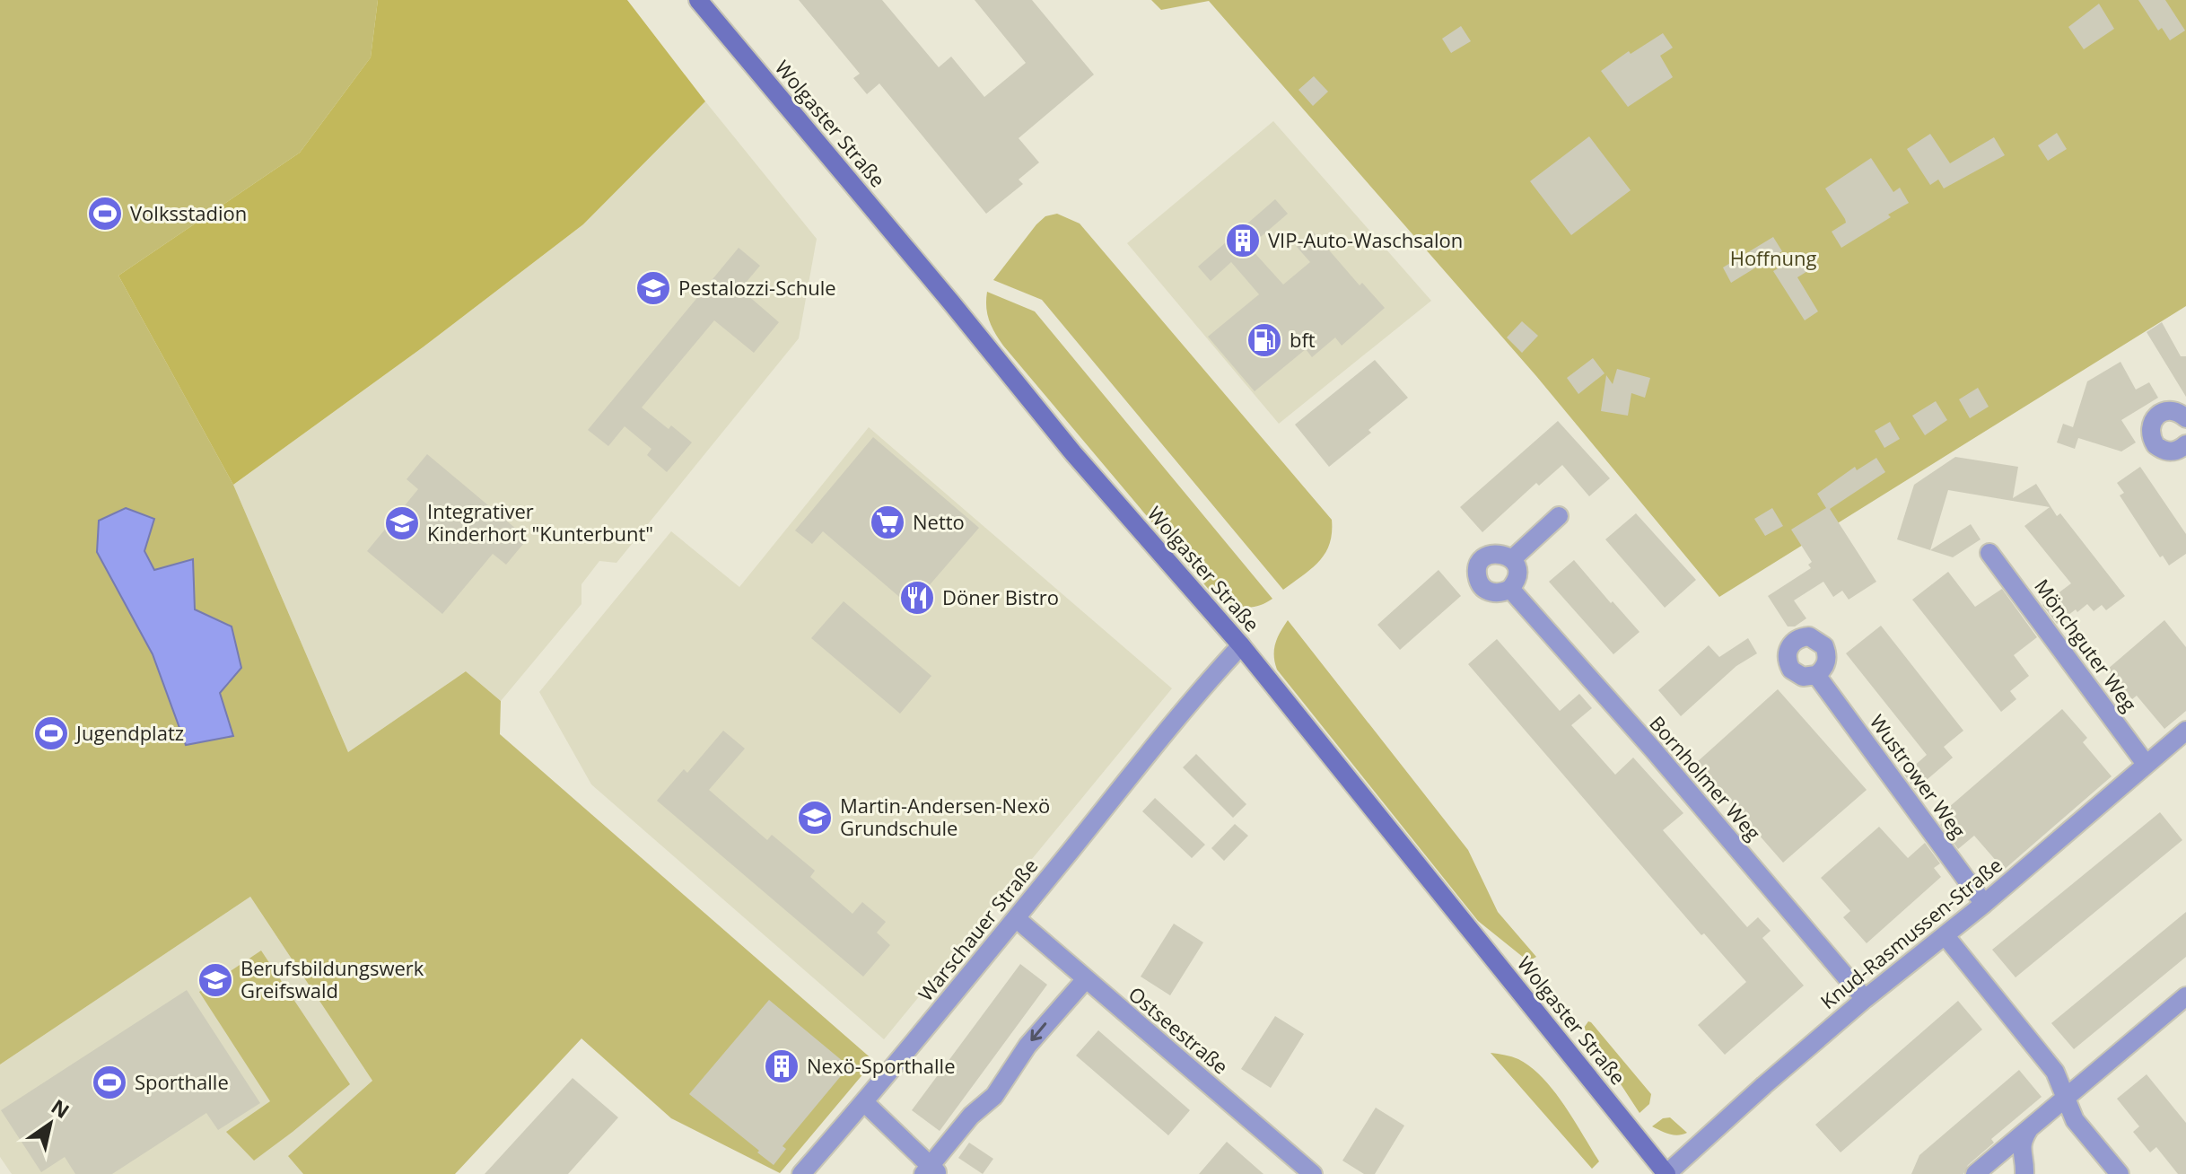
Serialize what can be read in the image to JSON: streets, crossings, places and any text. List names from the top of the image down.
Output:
{
  "streets": {
    "main road": ["Wolgaster Straße"],
    "street": [
      "Mönchguter Weg",
      "Wustrower Weg",
      "Bornholmer Weg",
      "Warschauer Straße",
      "Knud-Rasmussen-Straße",
      "Ostseestraße"
    ]
  },
  "crossings": [
    ["Wolgaster Straße", "Warschauer Straße"],
    ["Wolgaster Straße", "Knud-Rasmussen-Straße"],
    ["Mönchguter Weg", "Knud-Rasmussen-Straße"],
    ["Wustrower Weg", "Knud-Rasmussen-Straße"],
    ["Bornholmer Weg", "Knud-Rasmussen-Straße"],
    ["Warschauer Straße", "Ostseestraße"]
  ],
  "parks": ["Hoffnung"],
  "places": {
    "sports": ["Volksstadion", "Jugendplatz", "Sporthalle"],
    "building": ["VIP-Auto-Waschsalon", "Nexö-Sporthalle"],
    "school or university": [
      "Pestalozzi-Schule",
      "Integrativer Kinderhort \"Kunterbunt\"",
      "Martin-Andersen-Nexö Grundschule",
      "Berufsbildungswerk Greifswald"
    ],
    "fuel station": ["bft"],
    "supermarket": ["Netto"],
    "restaurant": ["Döner Bistro"]
  },
  "north": "top right"
}
